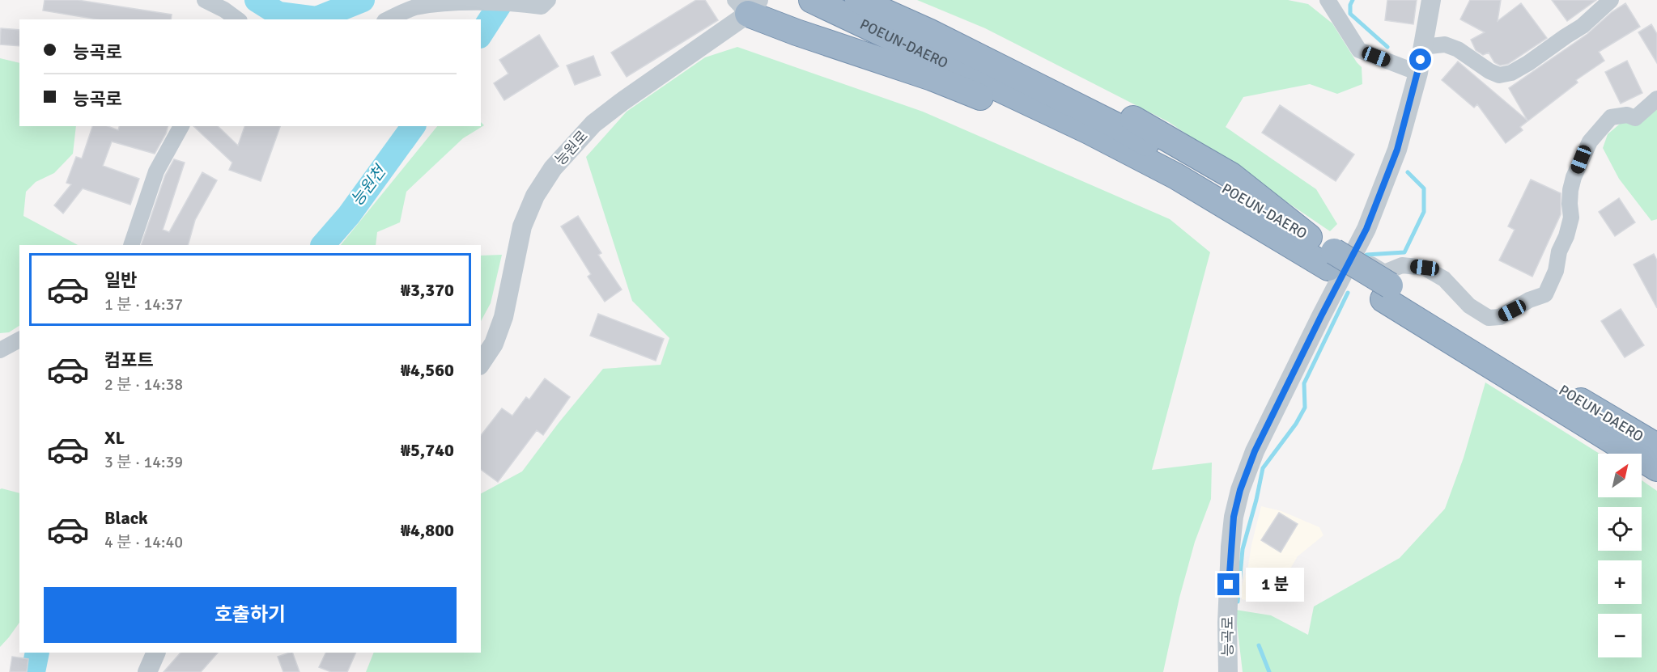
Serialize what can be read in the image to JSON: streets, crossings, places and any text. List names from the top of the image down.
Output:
{
  "streets": {
    "highway": ["POEUN-DAERO"],
    "street": ["능원로", "능곡로"]
  },
  "crossings": [
    ["POEUN-DAERO", "능곡로"]
  ],
  "water": ["능원천"],
  "north": "top right",
  "page": {
    "banner": ["능곡로", "능곡로"],
    "list": [
      {
        "name": "일반",
        "note": "1 분 · 14:37",
        "value": "₩3,370"
      },
      {
        "name": "컴포트",
        "note": "2 분 · 14:38",
        "value": "₩4,560"
      },
      {
        "name": "XL",
        "note": "3 분 · 14:39",
        "value": "₩5,740"
      },
      {
        "name": "Black",
        "note": "4 분 · 14:40",
        "value": "₩4,800"
      }
    ],
    "map_buttons": ["+", "−"],
    "bubble": "1 분",
    "buttons": "호출하기"
  }
}
